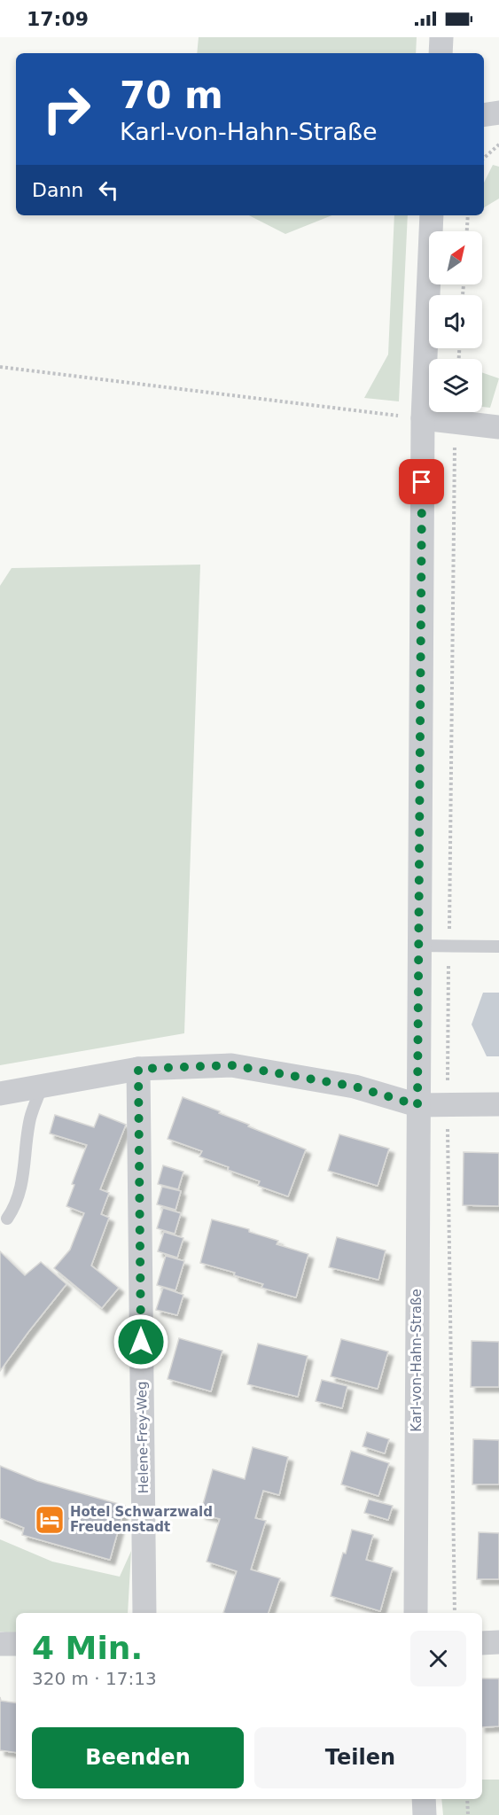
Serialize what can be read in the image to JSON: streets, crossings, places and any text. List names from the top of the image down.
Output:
{
  "streets": {
    "street": ["Karl-von-Hahn-Straße", "Helene-Frey-Weg"]
  },
  "places": {
    "hotel": ["Hotel Schwarzwald Freudenstadt"]
  },
  "north": "top right",
  "page": {
    "status": "17:09",
    "turn": ["70 m", "Karl-von-Hahn-Straße"],
    "then": "Dann",
    "heading": ["4 Min.", "320 m · 17:13"],
    "buttons": ["Beenden", "Teilen"]
  }
}
